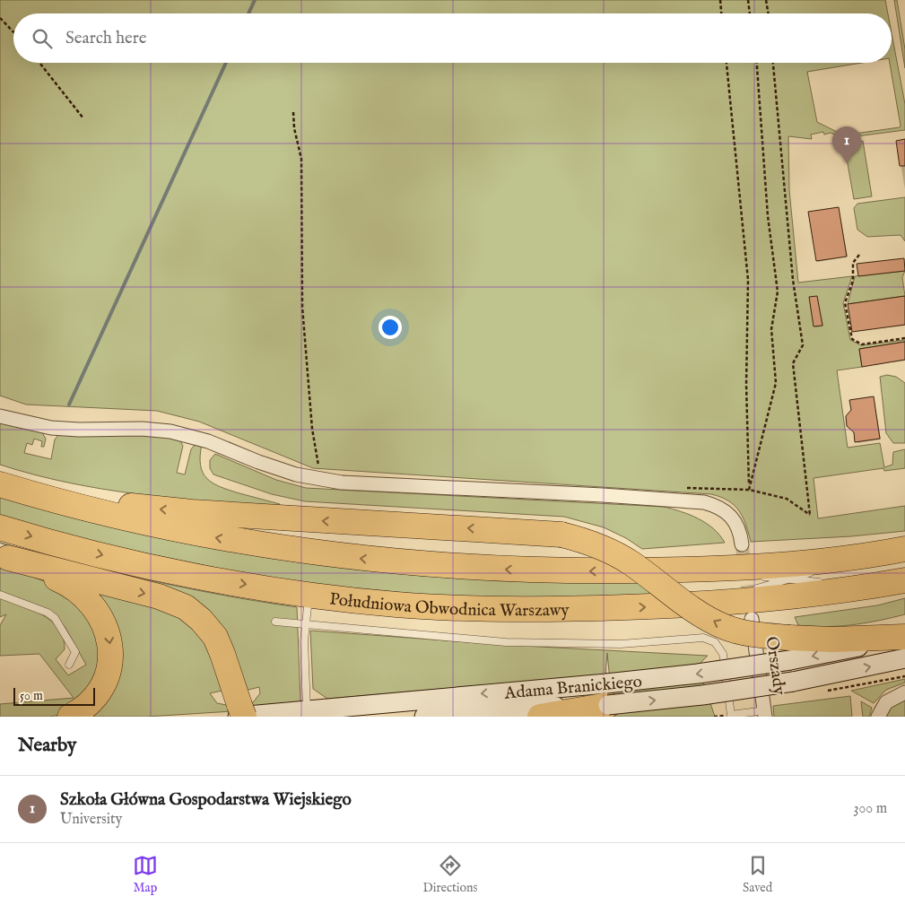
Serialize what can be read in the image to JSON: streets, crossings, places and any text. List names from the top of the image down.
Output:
{
  "streets": {
    "highway": ["Południowa Obwodnica Warszawy"],
    "main road": ["Adama Branickiego"],
    "street": ["Orszady"]
  },
  "scale_bar": "50 m",
  "page": {
    "search": "Search here",
    "pins": "1",
    "scale": "50 m",
    "heading": "Nearby",
    "list": [
      {
        "mark": "1",
        "name": "Szkoła Główna Gospodarstwa Wiejskiego",
        "note": "University",
        "value": "300 m"
      }
    ],
    "nav": ["Map", "Directions", "Saved"]
  }
}
